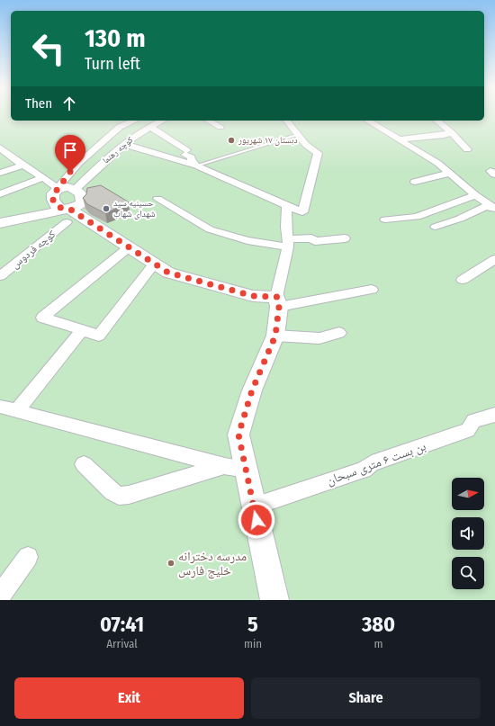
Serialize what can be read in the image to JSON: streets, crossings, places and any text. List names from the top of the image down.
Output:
{
  "streets": {
    "street": ["کوچه رهنما", "کوچه فردوس", "بن بست ۶ متری سبحان"]
  },
  "crossings": [
    ["کوچه رهنما", "کوچه فردوس"]
  ],
  "places": ["دبستان ۱۷ شهریور", "حسینیه سید شهدای شهاب", "مدرسه دخترانه خلیج فارس"],
  "north": "right",
  "page": {
    "turn": ["130 m", "Turn left"],
    "then": "Then",
    "eta": [
      "07:41",
      "Arrival",
      "5",
      "min",
      "380",
      "m"
    ],
    "buttons": ["Exit", "Share"]
  }
}
